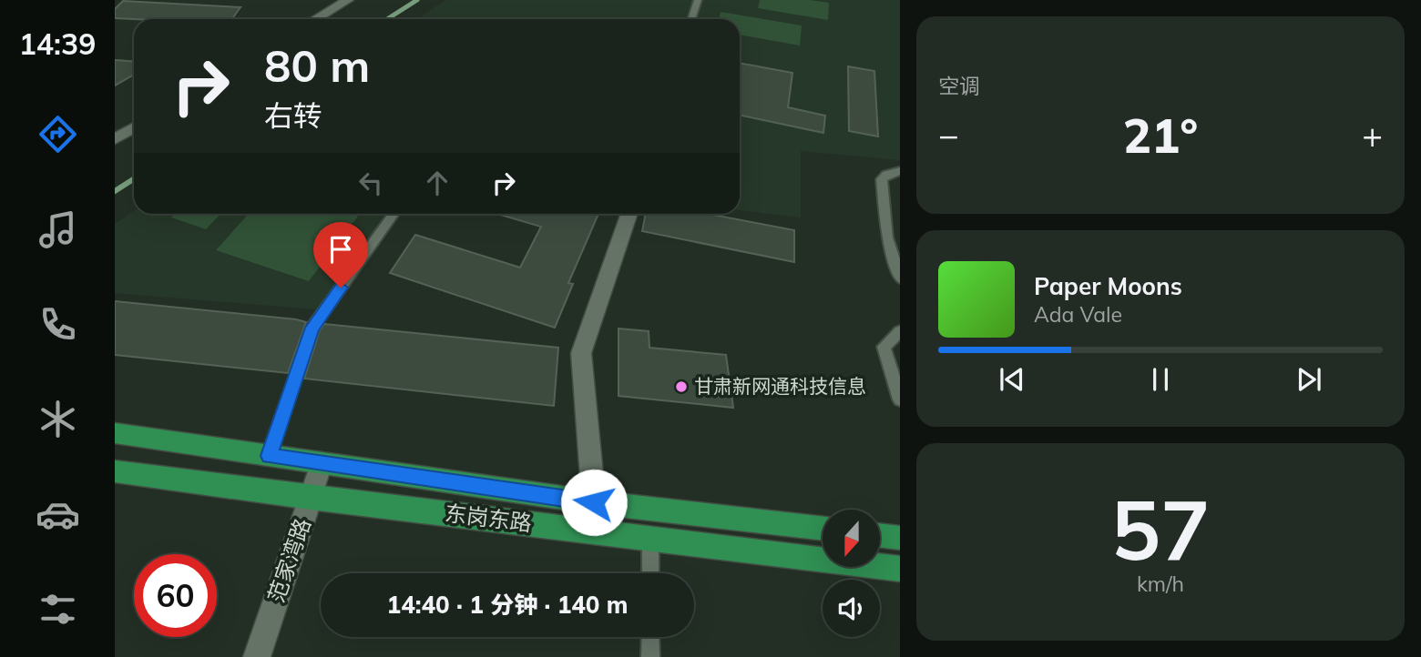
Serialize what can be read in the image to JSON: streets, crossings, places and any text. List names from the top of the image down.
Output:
{
  "streets": {
    "main road": ["东岗东路"],
    "street": ["范家湾路"]
  },
  "crossings": [
    ["东岗东路", "范家湾路"]
  ],
  "places": ["甘肃新网通科技信息"],
  "north": "bottom",
  "page": {
    "tabs": "14:39",
    "tile": [
      "空调",
      ["57", "km/h"]
    ],
    "turn": ["80 m", "右转"],
    "heat": ["−", "21°", "+"],
    "song": ["Paper Moons", "Ada Vale"],
    "limit": "60",
    "trip": "14:40 · 1 分钟 · 140 m"
  }
}
